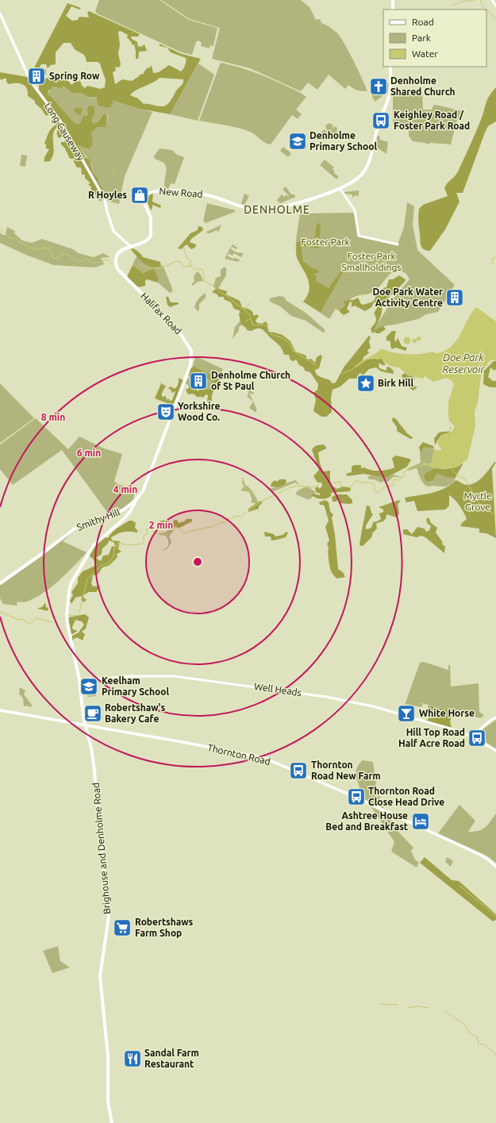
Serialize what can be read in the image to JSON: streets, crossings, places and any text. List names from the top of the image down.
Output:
{
  "streets": {
    "main road": [
      "Long Causeway",
      "New Road",
      "Halifax Road",
      "Smithy Hill",
      "Thornton Road",
      "Brighouse and Denholme Road"
    ],
    "street": ["Well Heads"]
  },
  "crossings": [
    ["Long Causeway", "New Road"],
    ["Long Causeway", "Halifax Road"],
    ["New Road", "Halifax Road"],
    ["Halifax Road", "Smithy Hill"],
    ["Halifax Road", "Brighouse and Denholme Road"],
    ["Smithy Hill", "Brighouse and Denholme Road"],
    ["Well Heads", "Brighouse and Denholme Road"],
    ["Thornton Road", "Brighouse and Denholme Road"]
  ],
  "districts": ["DENHOLME"],
  "water": ["Doe Park Reservoir"],
  "parks": ["Foster Park", "Foster Park Smallholdings", "Myrtle Grove"],
  "places": {
    "building": ["Spring Row", "Doe Park Water Activity Centre", "Denholme Church of St Paul"],
    "church": ["Denholme Shared Church"],
    "bus stop": [
      "Keighley Road / Foster Park Road",
      "Hill Top Road Half Acre Road",
      "Thornton Road New Farm",
      "Thornton Road Close Head Drive"
    ],
    "school or university": ["Denholme Primary School", "Keelham Primary School"],
    "shop": ["R Hoyles"],
    "place": ["Birk Hill"],
    "theatre": ["Yorkshire Wood Co."],
    "cafe": ["Robertshaw's Bakery Cafe"],
    "bar": ["White Horse"],
    "hotel": ["Ashtree House Bed and Breakfast"],
    "supermarket": ["Robertshaws Farm Shop"],
    "restaurant": ["Sandal Farm Restaurant"]
  },
  "legend": ["Road", "Park", "Water"],
  "rings": [
    "8 min",
    "6 min",
    "4 min",
    "2 min"
  ]
}
